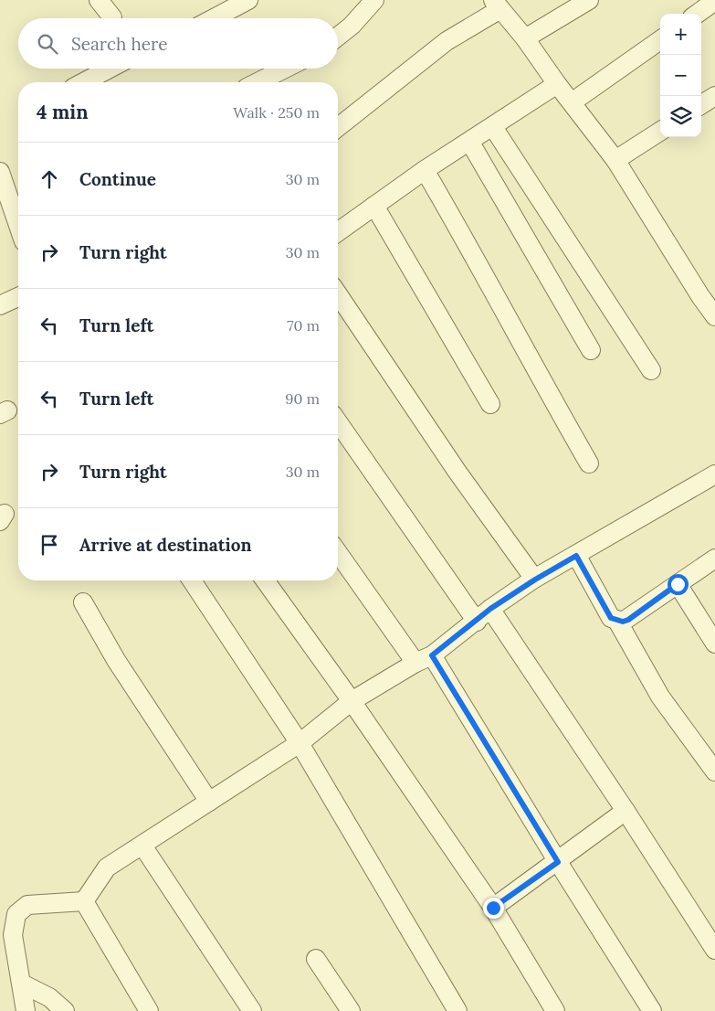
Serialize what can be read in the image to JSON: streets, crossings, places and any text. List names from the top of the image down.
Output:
{
  "page": {
    "map_buttons": ["+", "−"],
    "search": "Search here",
    "heading": ["4 min", "Walk · 250 m"],
    "list": [
      ["Continue", "30 m"],
      ["Turn right", "30 m"],
      ["Turn left", "70 m"],
      ["Turn left", "90 m"],
      ["Turn right", "30 m"],
      "Arrive at destination"
    ]
  }
}
